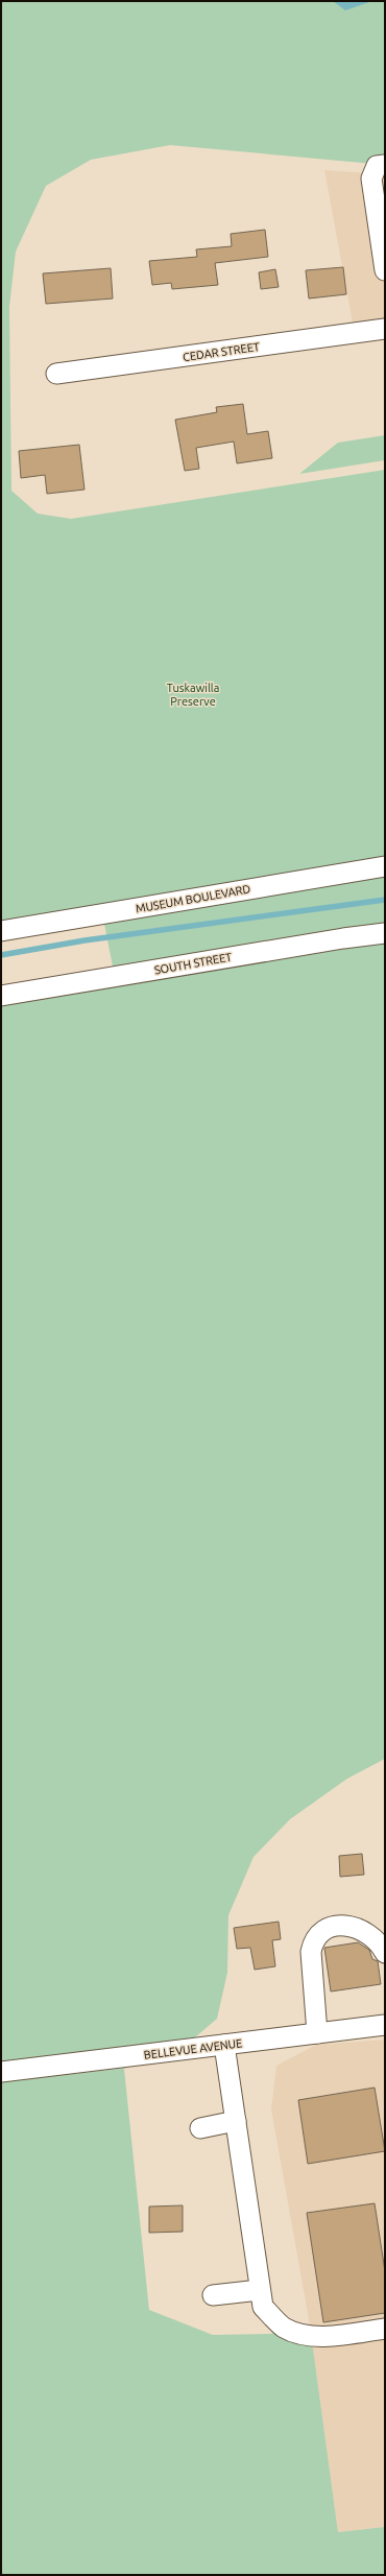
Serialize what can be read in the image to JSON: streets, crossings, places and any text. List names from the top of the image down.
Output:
{
  "streets": {
    "street": [
      "CEDAR STREET",
      "MUSEUM BOULEVARD",
      "SOUTH STREET",
      "BELLEVUE AVENUE"
    ]
  },
  "parks": ["Tuskawilla Preserve"]
}
